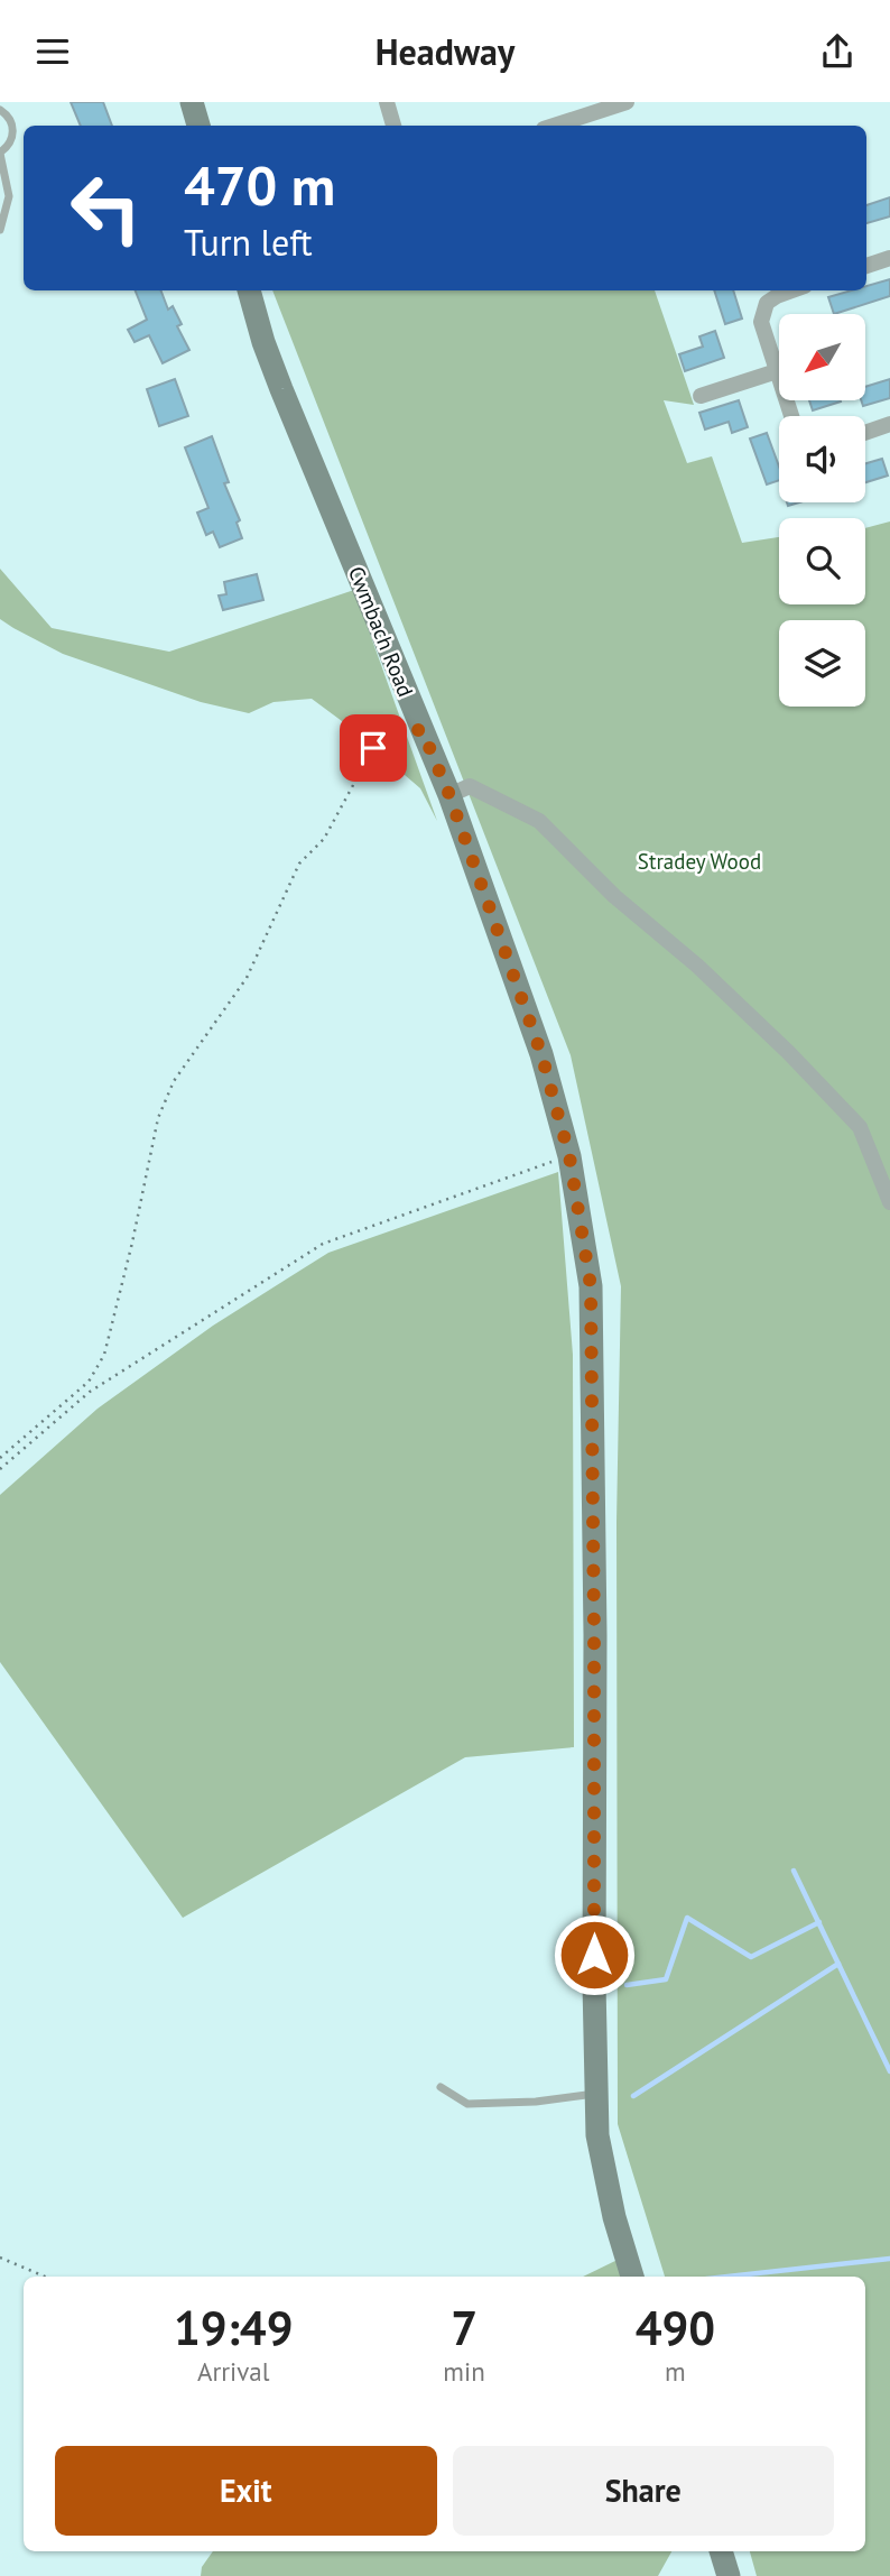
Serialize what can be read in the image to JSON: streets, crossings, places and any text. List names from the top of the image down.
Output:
{
  "streets": {
    "main road": ["Cwmbach Road"]
  },
  "parks": ["Stradey Wood"],
  "north": "bottom left",
  "page": {
    "header": "Headway",
    "turn": ["470 m", "Turn left"],
    "eta": [
      "19:49",
      "Arrival",
      "7",
      "min",
      "490",
      "m"
    ],
    "buttons": ["Exit", "Share"]
  }
}
